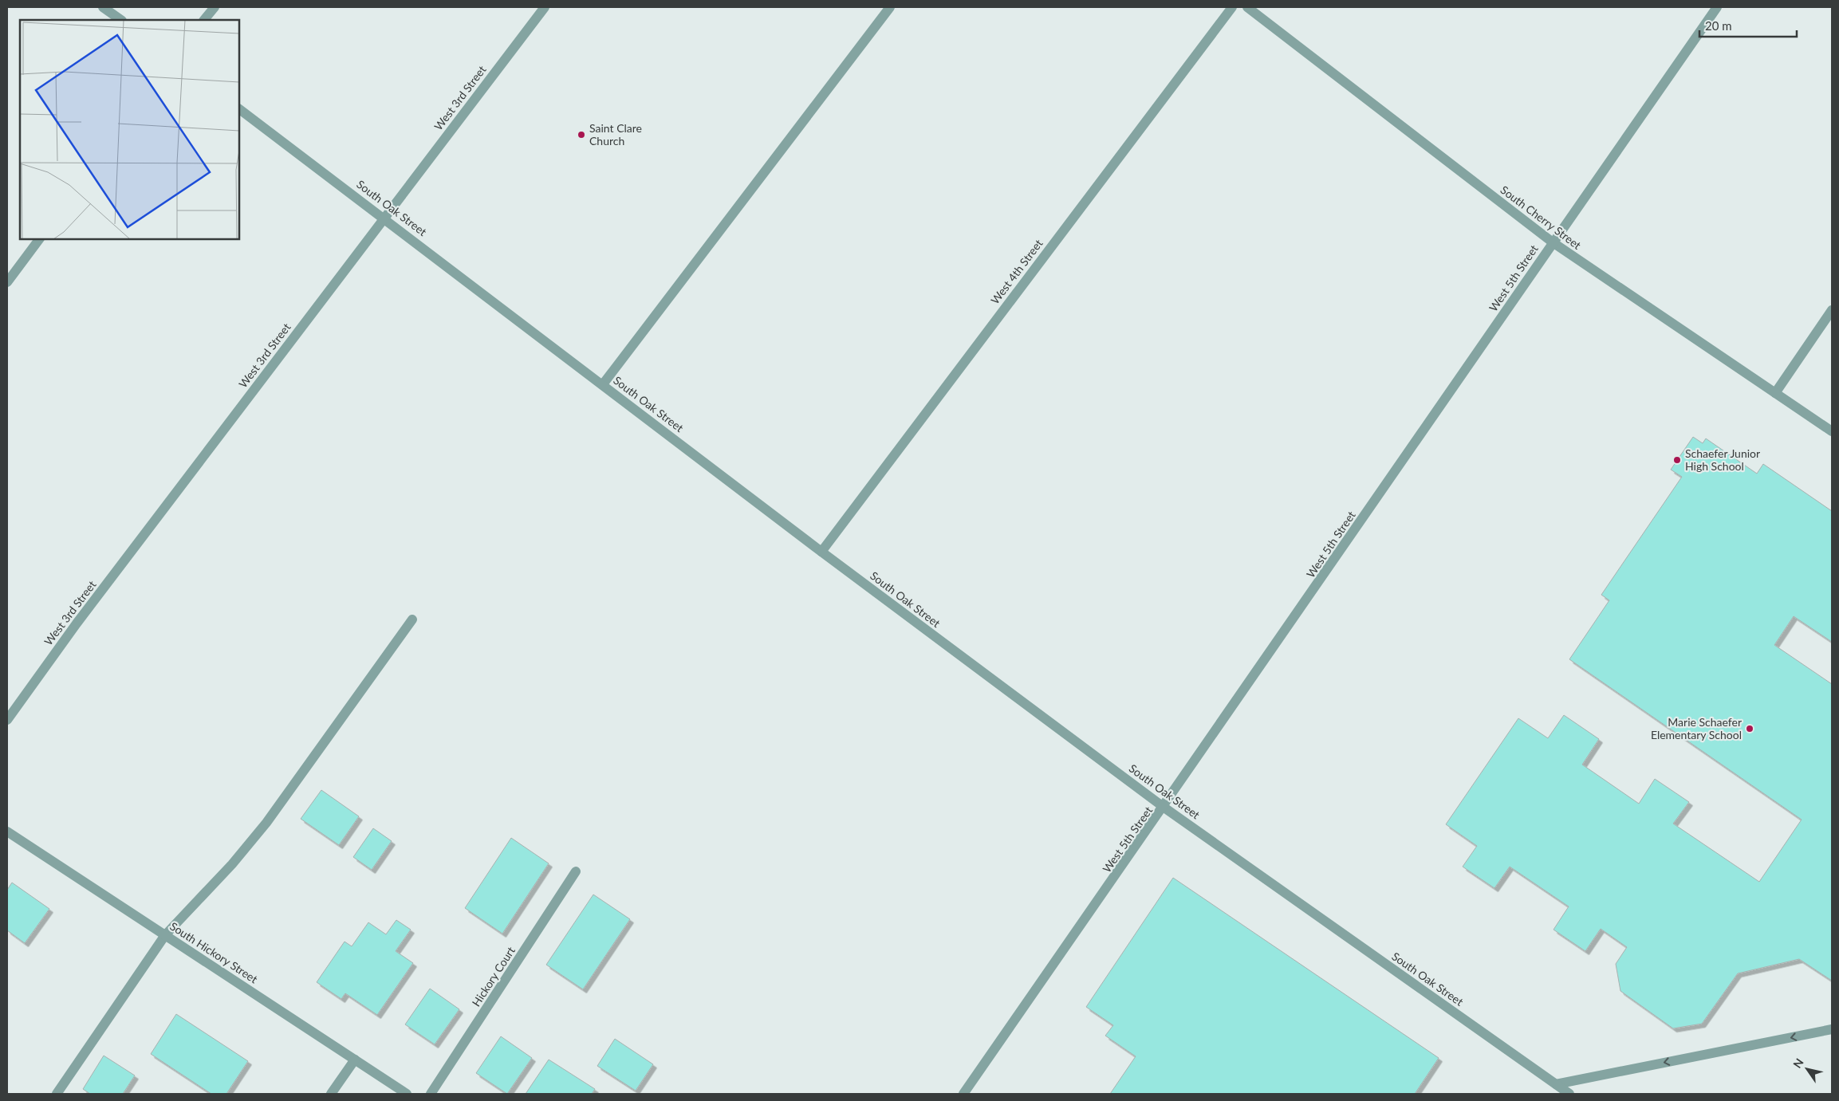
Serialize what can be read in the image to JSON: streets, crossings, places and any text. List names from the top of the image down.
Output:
{
  "streets": {
    "street": [
      "West 3rd Street",
      "South Oak Street",
      "South Cherry Street",
      "West 4th Street",
      "West 5th Street",
      "South Hickory Street",
      "Hickory Court"
    ]
  },
  "crossings": [
    ["West 3rd Street", "South Oak Street"],
    ["South Oak Street", "West 4th Street"],
    ["South Oak Street", "West 5th Street"],
    ["South Cherry Street", "West 5th Street"]
  ],
  "places": ["Saint Clare Church", "Schaefer Junior High School", "Marie Schaefer Elementary School"],
  "scale_bar": "20 m",
  "north": "top left"
}
